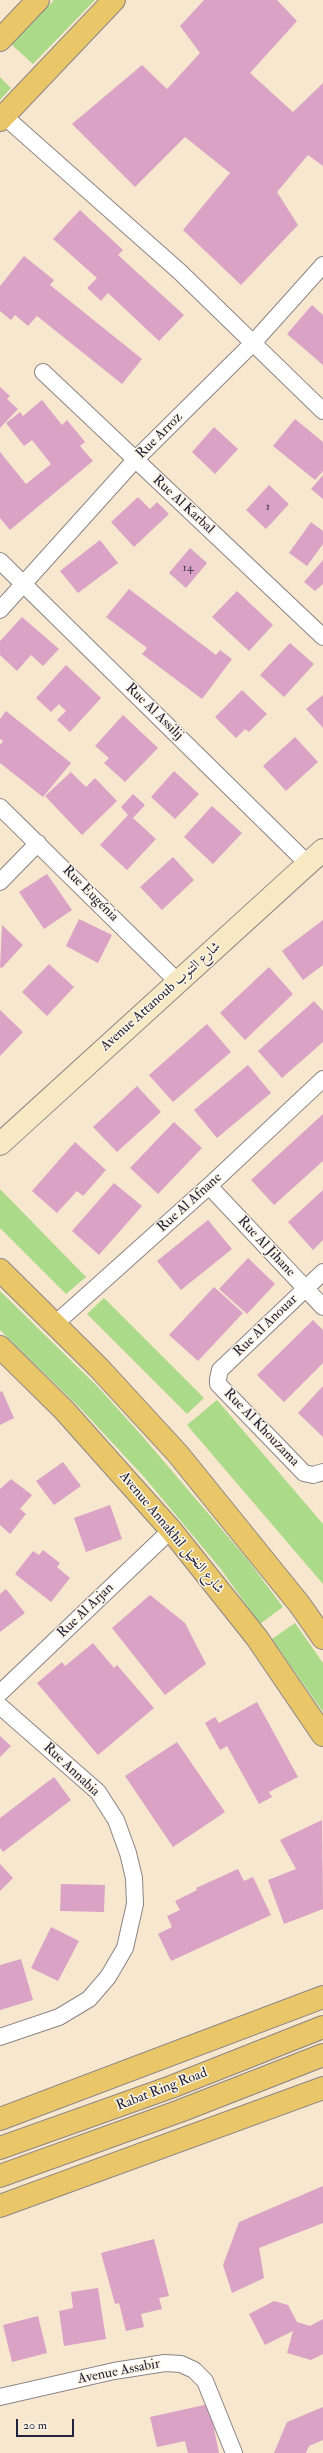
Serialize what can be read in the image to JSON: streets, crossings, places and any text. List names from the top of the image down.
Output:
{
  "streets": {
    "main road": ["Avenue Annakhil شارع النخيل", "Rabat Ring Road"],
    "street": [
      "Rue Arroz",
      "Rue Al Karbal",
      "Rue Al Assilij",
      "Rue Eugénia",
      "Avenue Attanoub شارع التنوب",
      "Rue Al Afnane",
      "Rue Al Jihane",
      "Rue Al Anouar",
      "Rue Al Khouzama",
      "Rue Al Arjan",
      "Rue Annabia",
      "Avenue Assabir"
    ]
  },
  "crossings": [
    ["Rue Arroz", "Rue Al Karbal"],
    ["Rue Arroz", "Rue Al Assilij"],
    ["Rue Al Assilij", "Avenue Attanoub شارع التنوب"],
    ["Rue Eugénia", "Avenue Attanoub شارع التنوب"],
    ["Rue Al Afnane", "Rue Al Jihane"],
    ["Rue Al Jihane", "Rue Al Anouar"],
    ["Rue Al Anouar", "Rue Al Khouzama"],
    ["Avenue Annakhil شارع النخيل", "Rue Al Arjan"]
  ],
  "house_numbers": ["1", "14"],
  "scale_bar": "20 m"
}
